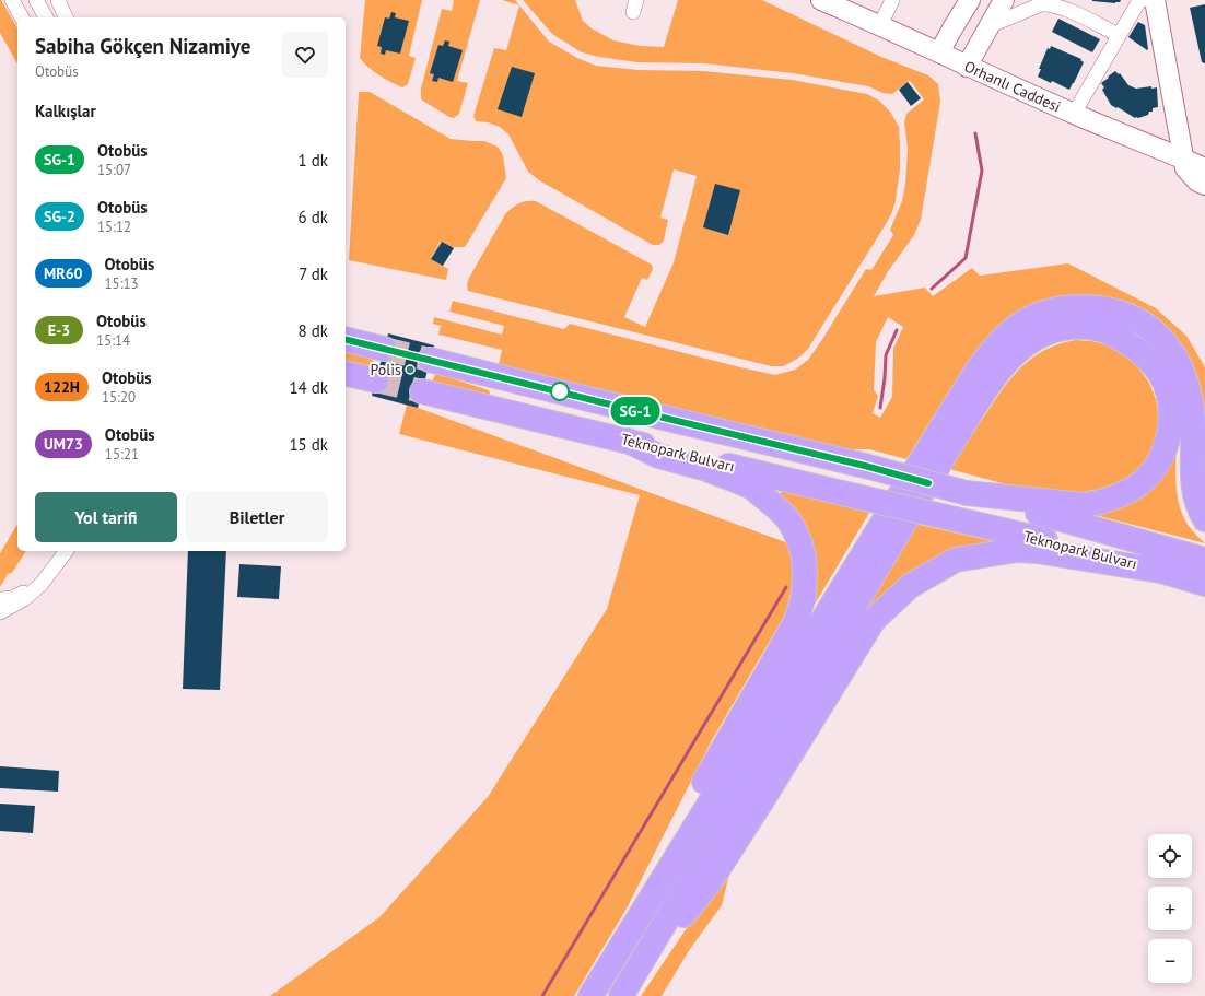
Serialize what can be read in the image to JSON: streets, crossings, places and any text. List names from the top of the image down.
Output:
{
  "streets": {
    "highway": ["Teknopark Bulvarı"],
    "street": ["Orhanlı Caddesi"]
  },
  "places": ["Polis"],
  "lines": ["bus line SG-1"],
  "page": {
    "on_map": "SG-1",
    "heading": [
      ["Sabiha Gökçen Nizamiye", "Otobüs"],
      "Kalkışlar"
    ],
    "list": [
      {
        "mark": "SG-1",
        "name": "Otobüs",
        "note": "15:07",
        "value": "1 dk"
      },
      {
        "mark": "SG-2",
        "name": "Otobüs",
        "note": "15:12",
        "value": "6 dk"
      },
      {
        "mark": "MR60",
        "name": "Otobüs",
        "note": "15:13",
        "value": "7 dk"
      },
      {
        "mark": "E-3",
        "name": "Otobüs",
        "note": "15:14",
        "value": "8 dk"
      },
      {
        "mark": "122H",
        "name": "Otobüs",
        "note": "15:20",
        "value": "14 dk"
      },
      {
        "mark": "UM73",
        "name": "Otobüs",
        "note": "15:21",
        "value": "15 dk"
      }
    ],
    "buttons": ["Yol tarifi", "Biletler"],
    "map_buttons": ["+", "−"]
  }
}
